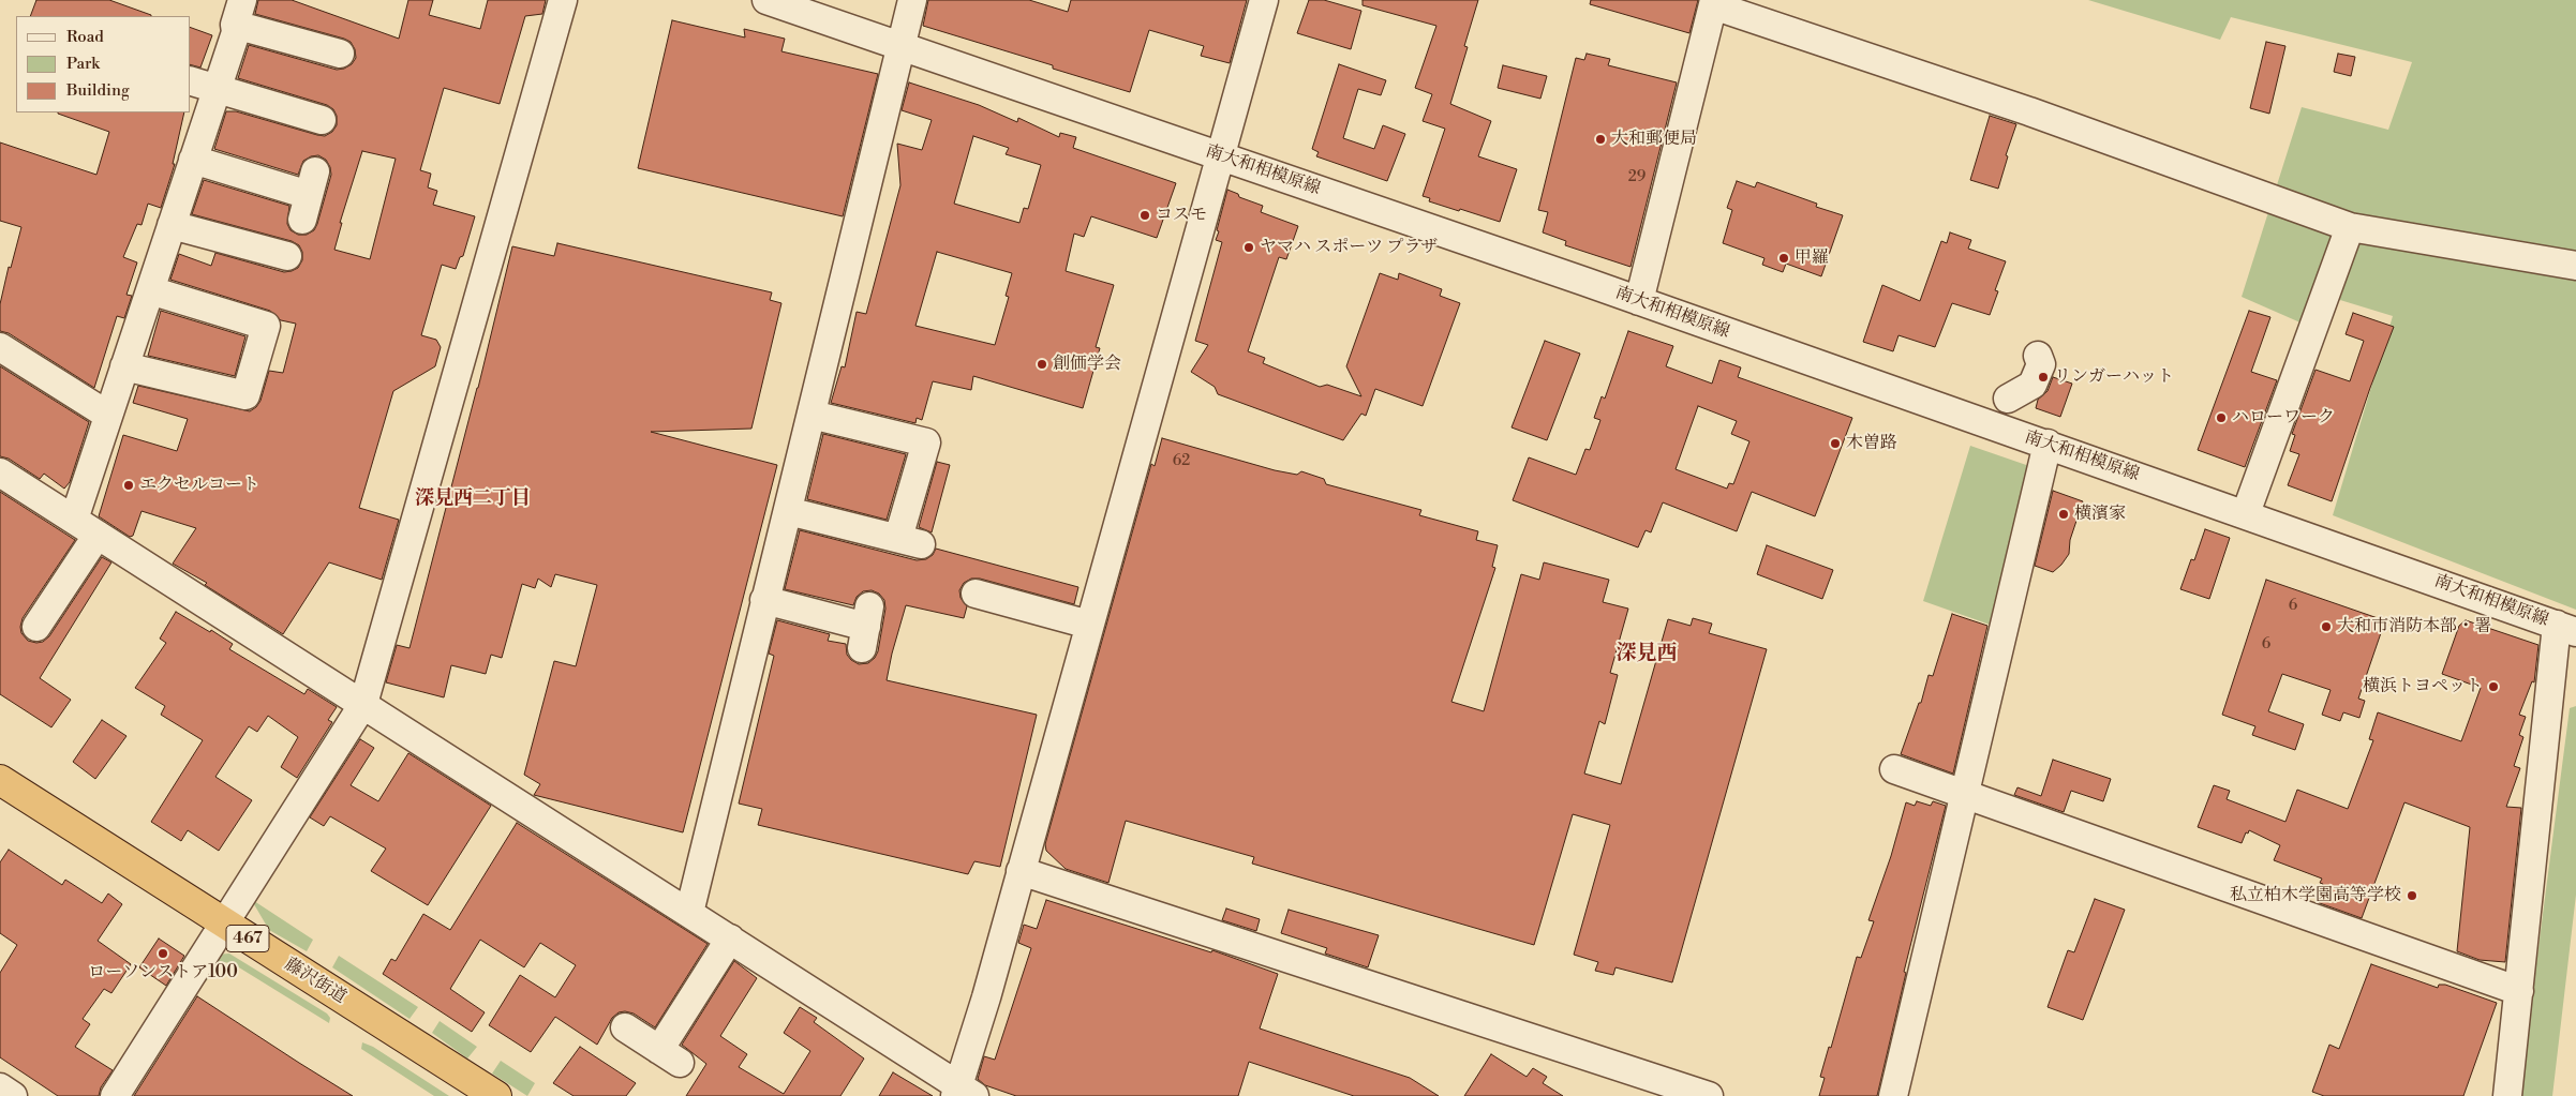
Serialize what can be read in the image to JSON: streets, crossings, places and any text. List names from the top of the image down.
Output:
{
  "streets": {
    "highway": ["467", "藤沢街道"],
    "street": ["南大和相模原線"]
  },
  "districts": ["深見西二丁目", "深見西"],
  "places": [
    "大和郵便局",
    "コスモ",
    "ヤマハ スポーツ プラザ",
    "甲羅",
    "創価学会",
    "リンガーハット",
    "ハローワーク",
    "木曽路",
    "エクセルコート",
    "横濱家",
    "大和市消防本部・署",
    "横浜トヨペット",
    "私立柏木学園高等学校",
    "ローソンストア100"
  ],
  "house_numbers": [
    "29",
    "62",
    "6",
    "6"
  ],
  "legend": ["Road", "Park", "Building"]
}
